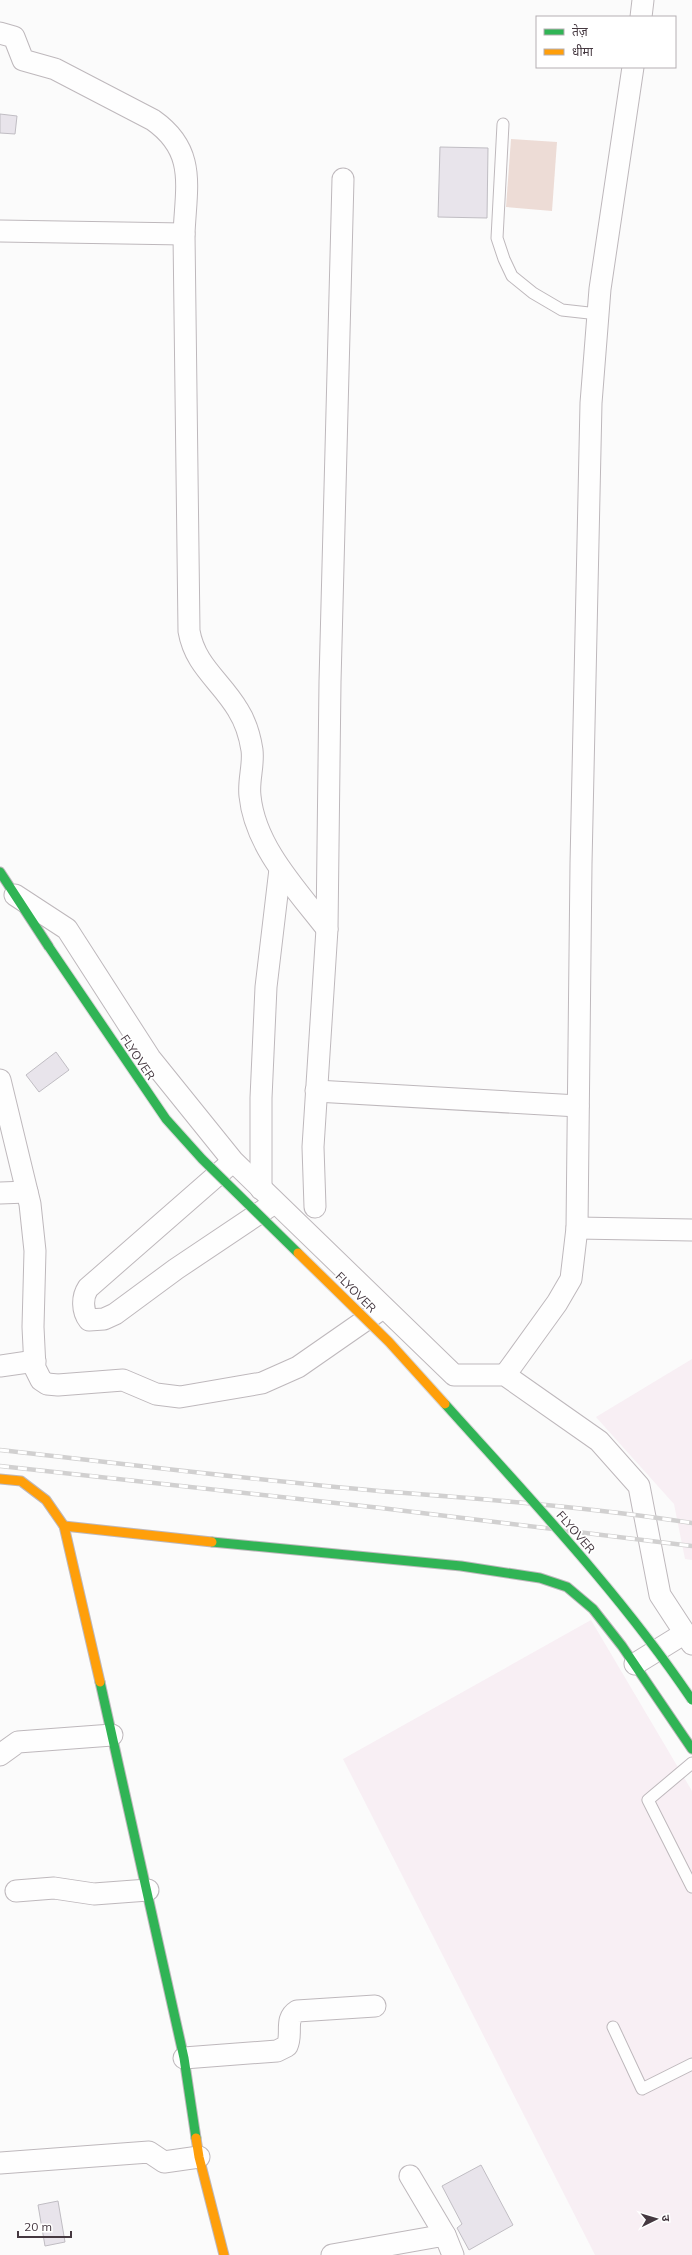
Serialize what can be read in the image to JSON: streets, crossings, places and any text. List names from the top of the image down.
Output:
{
  "streets": {
    "main road": ["FLYOVER"]
  },
  "legend": ["तेज़", "धीमा"],
  "scale_bar": "20 m",
  "north": "right"
}
